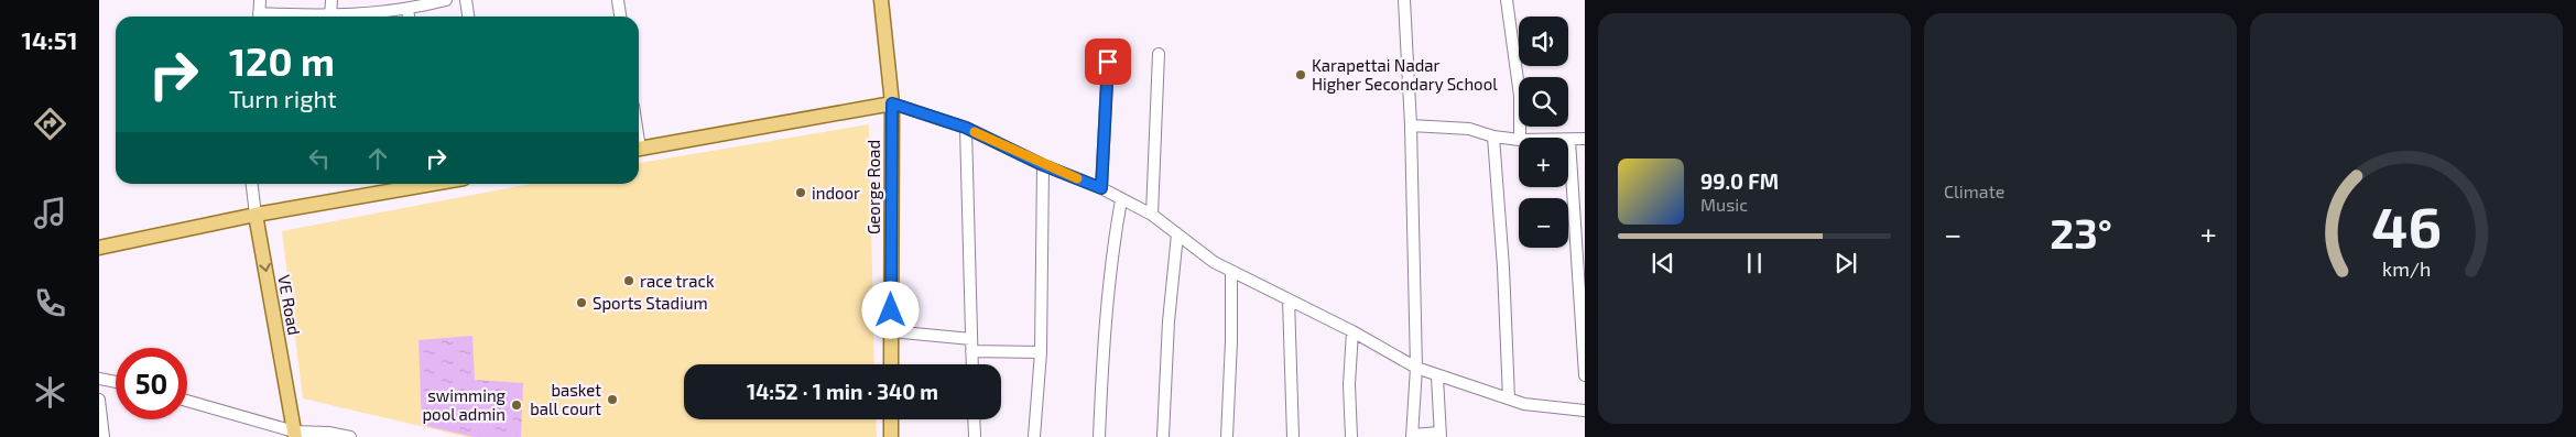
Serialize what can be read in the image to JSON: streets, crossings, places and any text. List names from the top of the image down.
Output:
{
  "streets": {
    "main road": ["George Road", "VE Road"]
  },
  "one_way": ["VE Road"],
  "places": [
    "Karapettai Nadar Higher Secondary School",
    "indoor",
    "race track",
    "Sports Stadium",
    "basket ball court",
    "swimming pool admin"
  ],
  "page": {
    "tabs": "14:51",
    "tile": "Climate",
    "map_buttons": ["+", "−"],
    "turn": ["120 m", "Turn right"],
    "song": ["99.0 FM", "Music"],
    "heat": ["−", "23°", "+"],
    "limit": "50",
    "trip": "14:52 · 1 min · 340 m",
    "gauge": ["46", "km/h"]
  }
}
